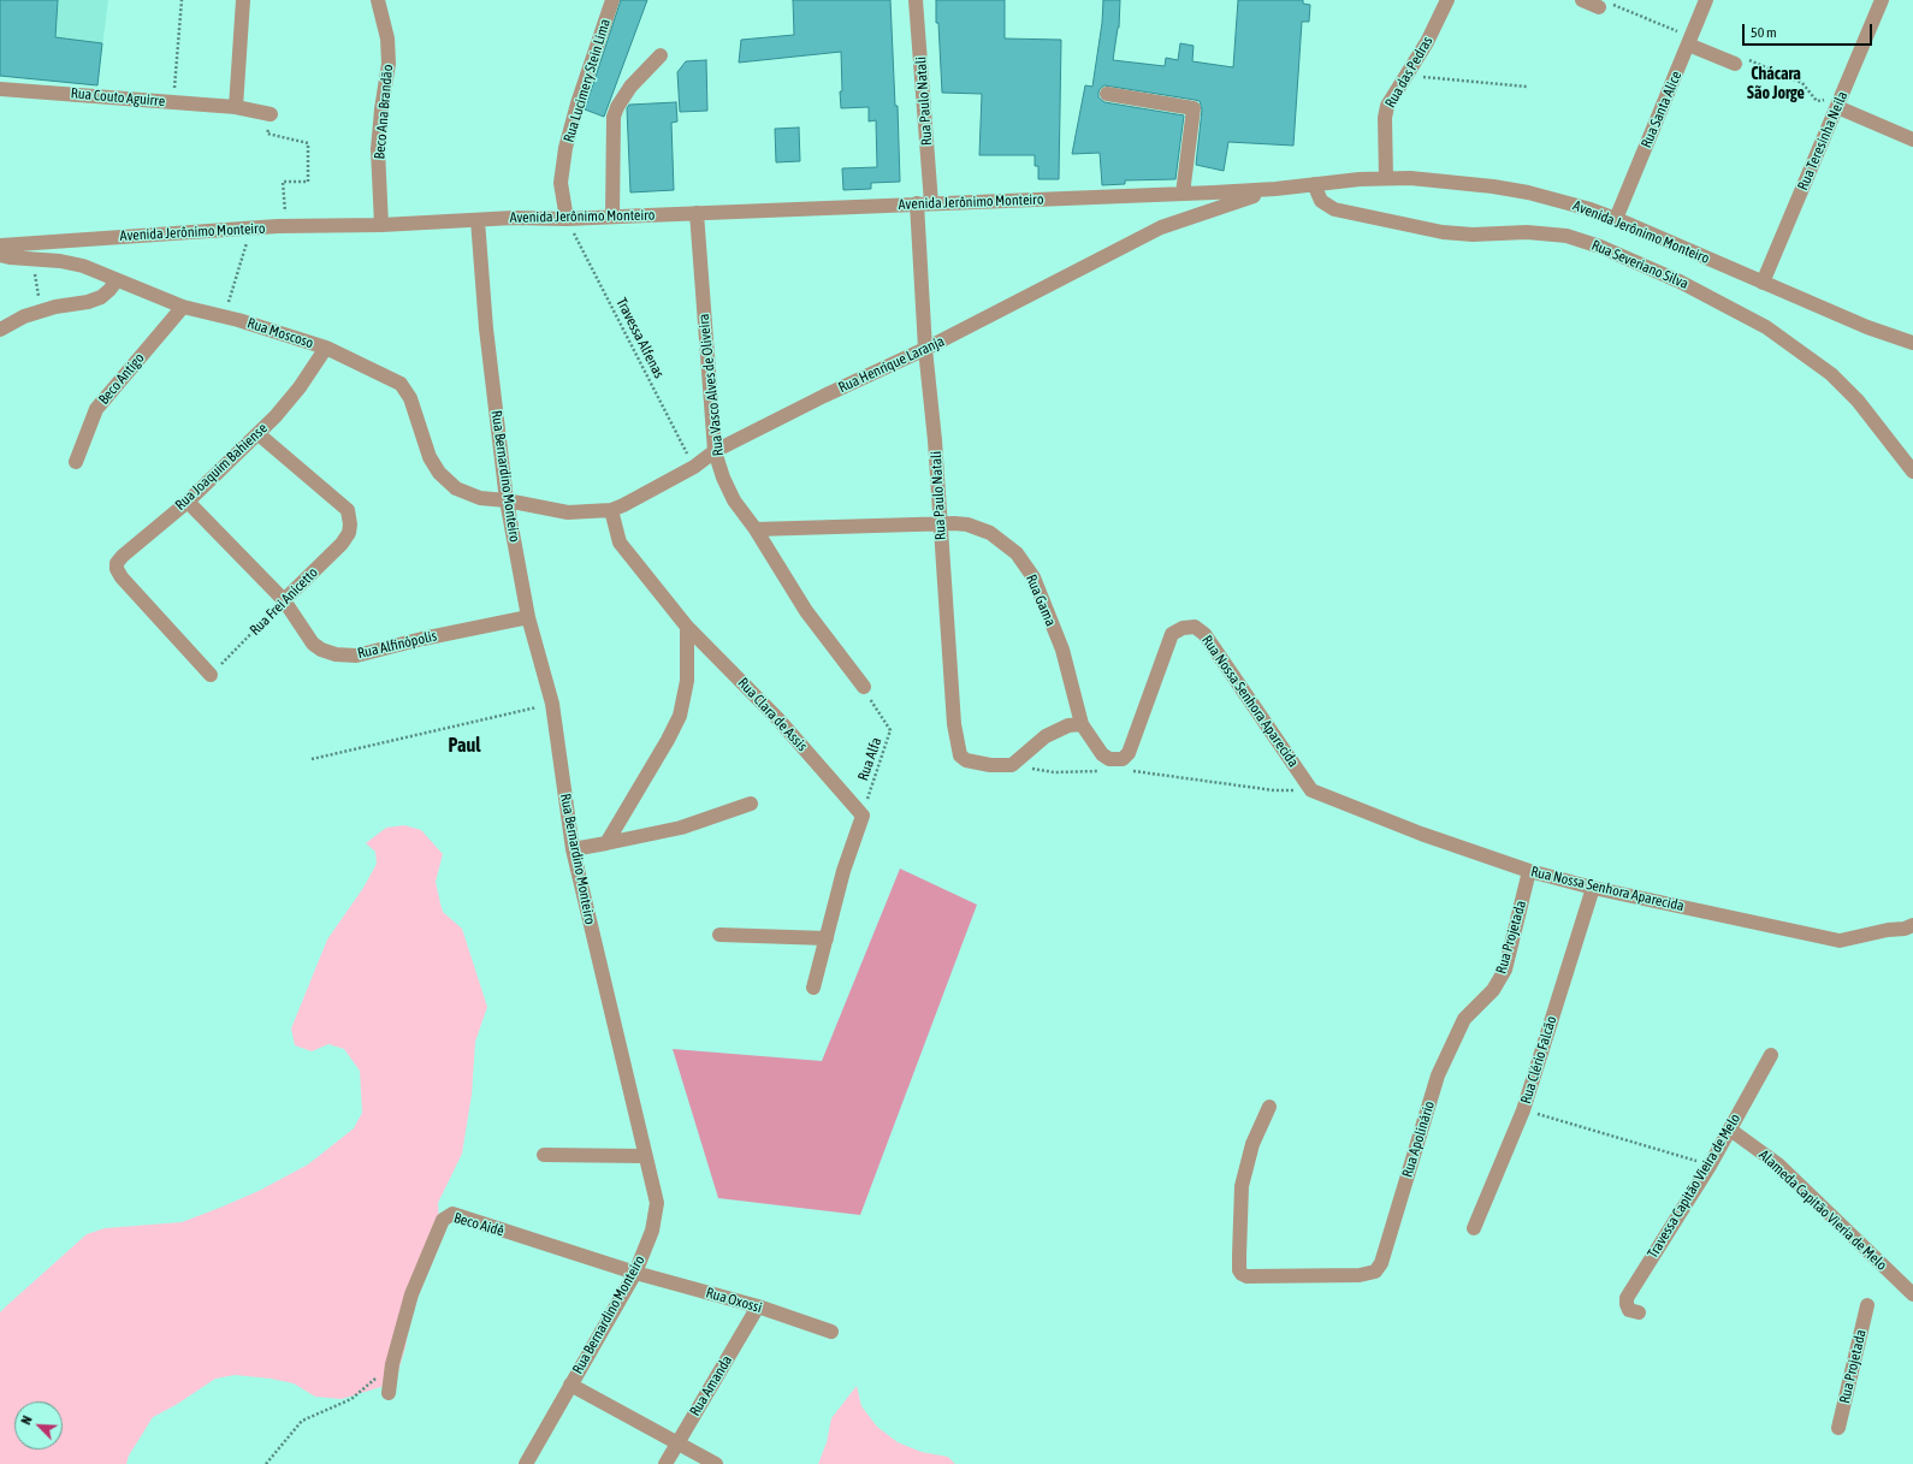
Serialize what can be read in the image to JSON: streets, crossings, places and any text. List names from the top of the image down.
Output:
{
  "streets": {
    "street": [
      "Rua das Pedras",
      "Rua Lucimery Stein Lima",
      "Rua Couto Aguirre",
      "Rua Paulo Natali",
      "Rua Santa Alice",
      "Beco Ana Brandão",
      "Rua Teresinha Neila",
      "Avenida Jerônimo Monteiro",
      "Rua Severiano Silva",
      "Rua Moscoso",
      "Rua Henrique Laranja",
      "Beco Antigo",
      "Rua Vasco Alves de Oliveira",
      "Rua Joaquim Bahiense",
      "Rua Bernardino Monteiro",
      "Rua Gama",
      "Rua Frei Anicetto",
      "Rua Alfinópolis",
      "Rua Nossa Senhora Aparecida",
      "Rua Clara de Assis",
      "Rua Projetada",
      "Rua Clério Falcão",
      "Rua Apolinário",
      "Travessa Capitão Vieira de Melo",
      "Alameda Capitão Vieria de Melo",
      "Beco Aidê",
      "Rua Oxossi",
      "Rua Amanda"
    ],
    "path": ["Travessa Alfenas", "Rua Alfa"]
  },
  "crossings": [
    ["Rua das Pedras", "Avenida Jerônimo Monteiro"],
    ["Rua Lucimery Stein Lima", "Avenida Jerônimo Monteiro"],
    ["Rua Lucimery Stein Lima", "Travessa Alfenas"],
    ["Rua Paulo Natali", "Avenida Jerônimo Monteiro"],
    ["Rua Paulo Natali", "Rua Henrique Laranja"],
    ["Rua Paulo Natali", "Rua Gama"],
    ["Rua Santa Alice", "Avenida Jerônimo Monteiro"],
    ["Beco Ana Brandão", "Avenida Jerônimo Monteiro"],
    ["Rua Teresinha Neila", "Avenida Jerônimo Monteiro"],
    ["Avenida Jerônimo Monteiro", "Rua Severiano Silva"],
    ["Avenida Jerônimo Monteiro", "Travessa Alfenas"],
    ["Avenida Jerônimo Monteiro", "Rua Henrique Laranja"],
    ["Avenida Jerônimo Monteiro", "Rua Vasco Alves de Oliveira"],
    ["Avenida Jerônimo Monteiro", "Rua Bernardino Monteiro"],
    ["Rua Moscoso", "Rua Henrique Laranja"],
    ["Rua Moscoso", "Beco Antigo"],
    ["Rua Moscoso", "Rua Joaquim Bahiense"],
    ["Rua Moscoso", "Rua Bernardino Monteiro"],
    ["Travessa Alfenas", "Rua Henrique Laranja"],
    ["Rua Henrique Laranja", "Rua Vasco Alves de Oliveira"],
    ["Rua Henrique Laranja", "Rua Bernardino Monteiro"],
    ["Rua Henrique Laranja", "Rua Clara de Assis"],
    ["Rua Vasco Alves de Oliveira", "Rua Gama"],
    ["Rua Vasco Alves de Oliveira", "Rua Alfa"],
    ["Rua Joaquim Bahiense", "Rua Frei Anicetto"],
    ["Rua Joaquim Bahiense", "Rua Alfinópolis"],
    ["Rua Bernardino Monteiro", "Rua Alfinópolis"],
    ["Rua Bernardino Monteiro", "Beco Aidê"],
    ["Rua Bernardino Monteiro", "Rua Oxossi"],
    ["Rua Gama", "Rua Nossa Senhora Aparecida"],
    ["Rua Frei Anicetto", "Rua Alfinópolis"],
    ["Rua Nossa Senhora Aparecida", "Rua Projetada"],
    ["Rua Nossa Senhora Aparecida", "Rua Clério Falcão"],
    ["Rua Clara de Assis", "Rua Alfa"],
    ["Rua Projetada", "Rua Apolinário"],
    ["Travessa Capitão Vieira de Melo", "Alameda Capitão Vieria de Melo"],
    ["Beco Aidê", "Rua Oxossi"],
    ["Rua Oxossi", "Rua Amanda"]
  ],
  "districts": ["Chácara São Jorge", "Paul"],
  "scale_bar": "50 m",
  "north": "top left"
}
